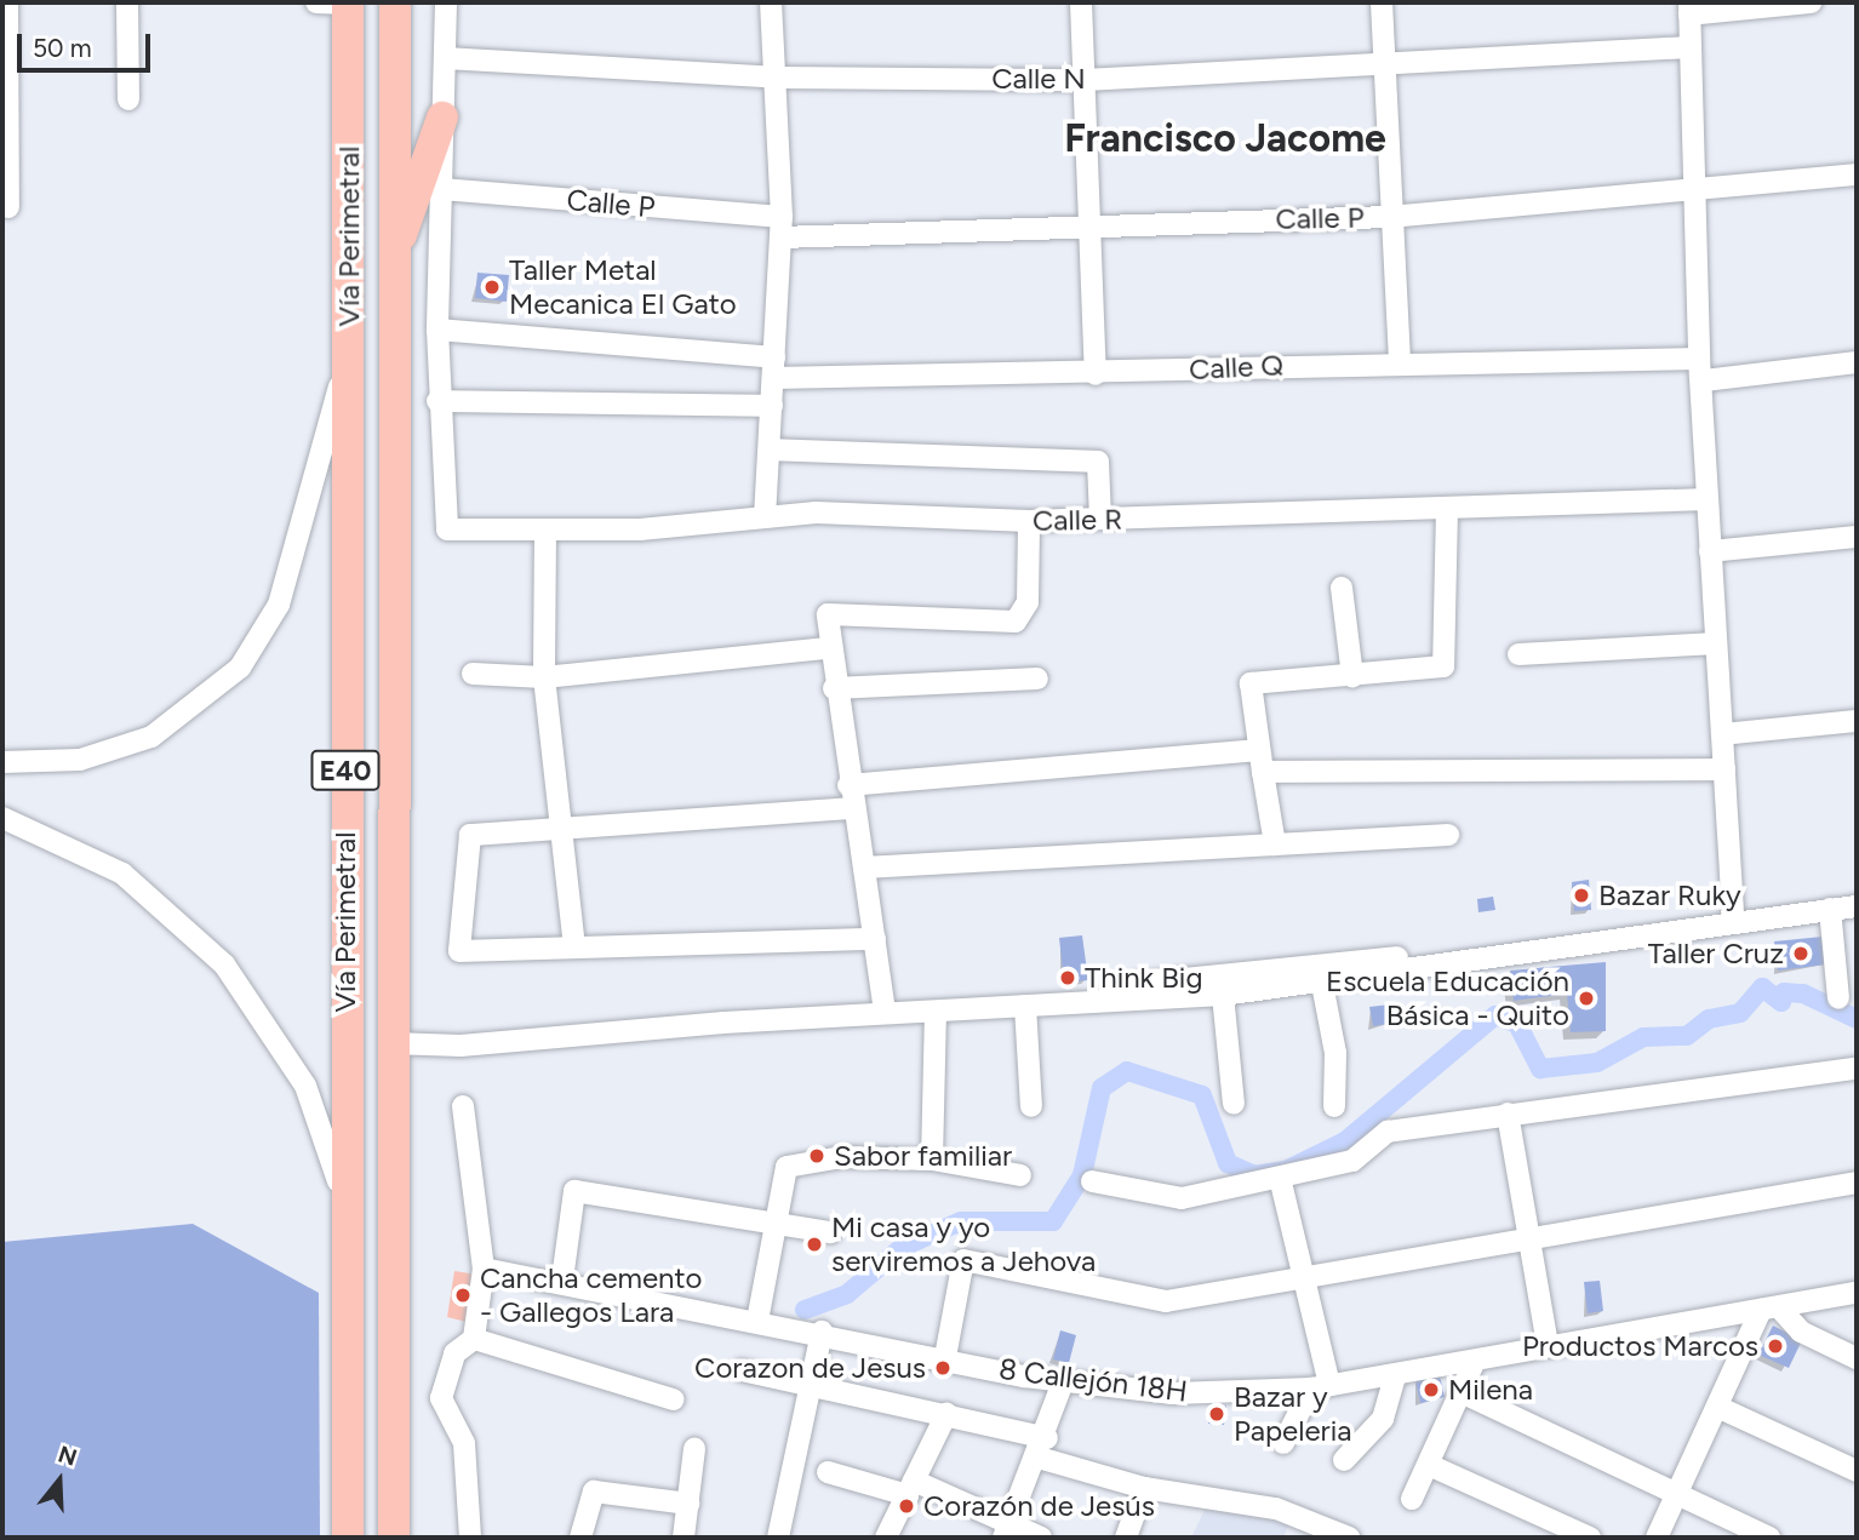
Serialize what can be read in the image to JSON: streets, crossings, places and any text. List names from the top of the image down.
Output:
{
  "streets": {
    "highway": ["Vía Perimetral", "E40"],
    "street": [
      "Calle N",
      "Calle P",
      "Calle Q",
      "Calle R",
      "8 Callejón 18H"
    ]
  },
  "districts": ["Francisco Jacome"],
  "places": [
    "Taller Metal Mecanica El Gato",
    "Bazar Ruky",
    "Taller Cruz",
    "Think Big",
    "Escuela Educación Básica - Quito",
    "Sabor familiar",
    "Mi casa y yo serviremos a Jehova",
    "Cancha cemento - Gallegos Lara",
    "Productos Marcos",
    "Corazon de Jesus",
    "Milena",
    "Bazar y Papeleria",
    "Corazón de Jesús"
  ],
  "scale_bar": "50 m",
  "north": "top"
}
